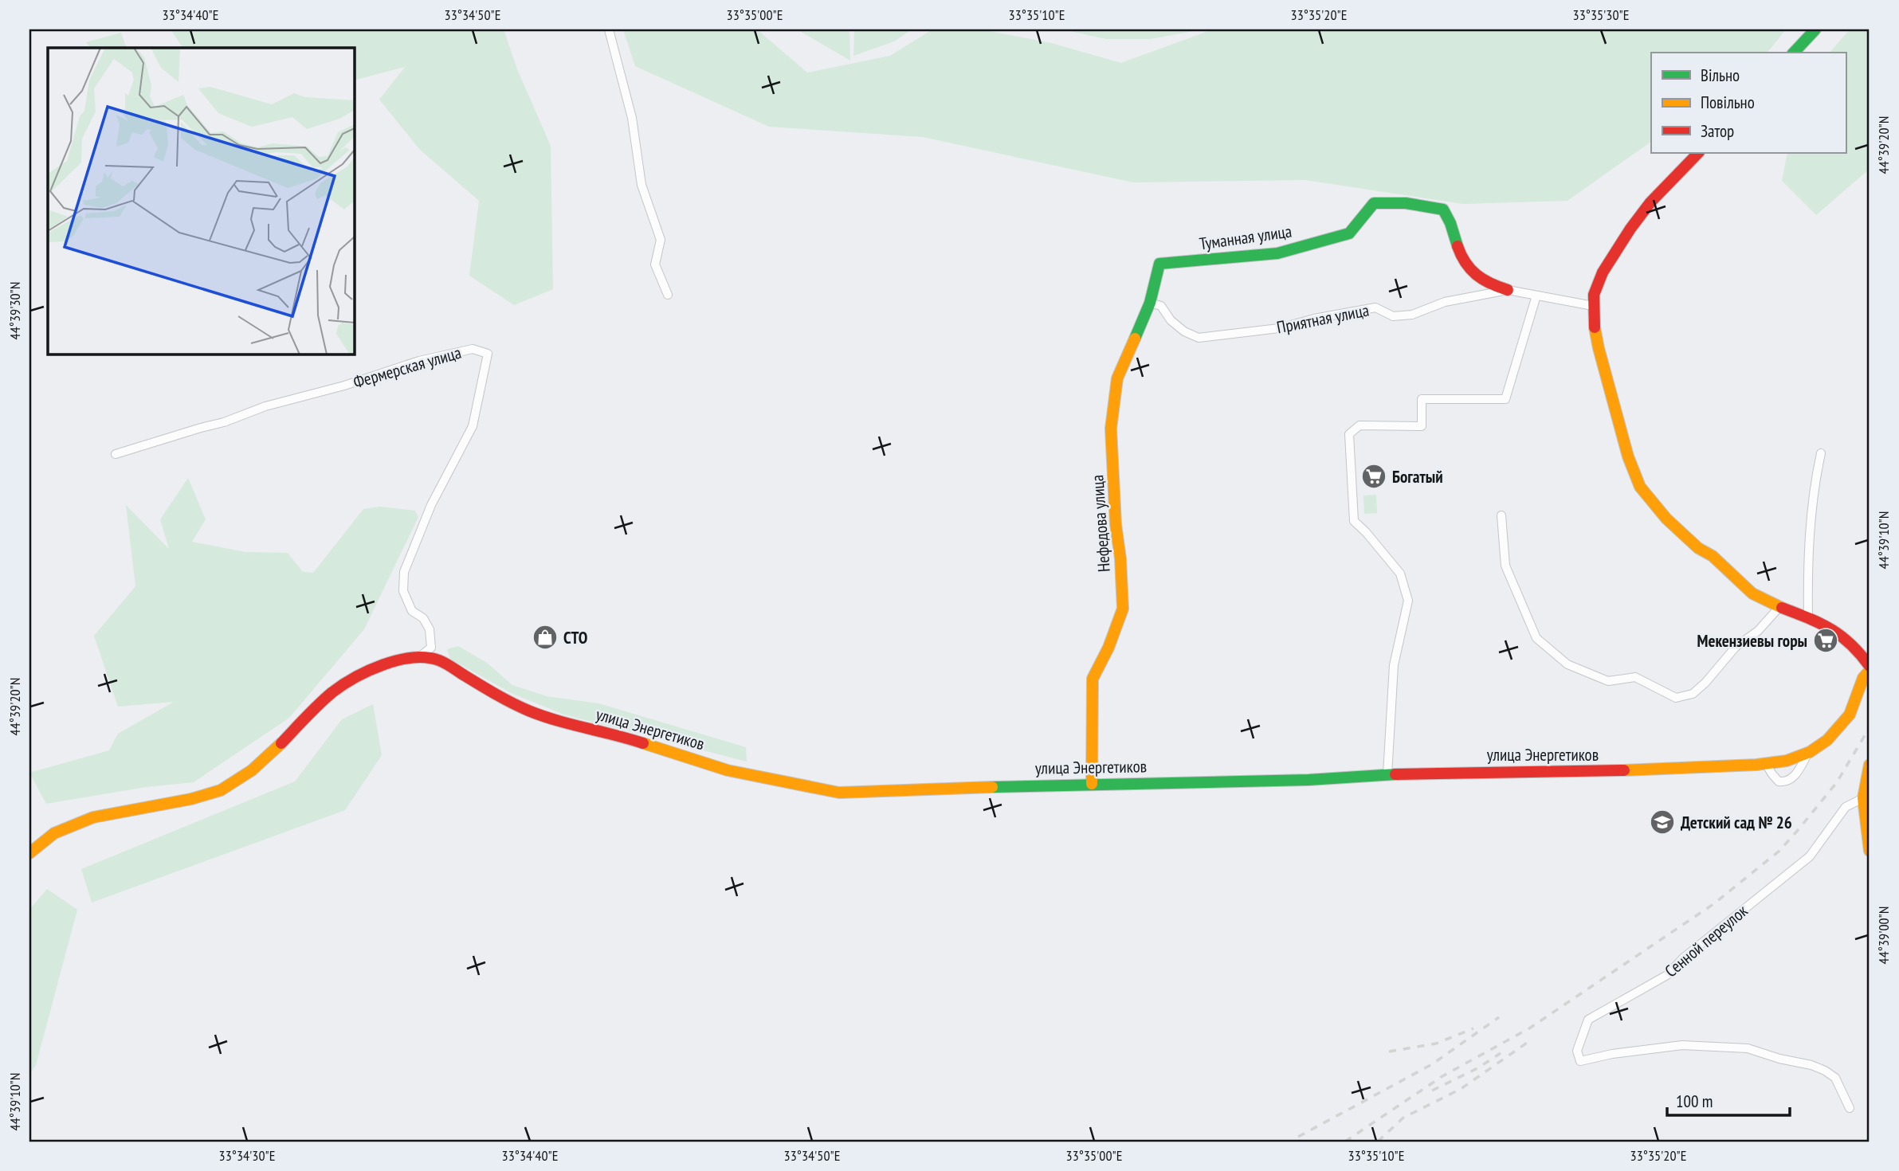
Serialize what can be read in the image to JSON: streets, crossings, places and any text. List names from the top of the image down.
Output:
{
  "streets": {
    "main road": ["Туманная улица", "Нефедова улица", "улица Энергетиков"],
    "street": ["Приятная улица", "Фермерская улица", "Сенной переулок"]
  },
  "crossings": [
    ["Туманная улица", "Приятная улица"],
    ["Туманная улица", "Нефедова улица"],
    ["Приятная улица", "Нефедова улица"],
    ["Фермерская улица", "улица Энергетиков"],
    ["Нефедова улица", "улица Энергетиков"]
  ],
  "places": {
    "supermarket": ["Богатый", "Мекензиевы горы"],
    "shop": ["СТО"],
    "school or university": ["Детский сад № 26"]
  },
  "legend": ["Вільно", "Повільно", "Затор"],
  "scale_bar": "100 m",
  "coordinates": [
    "33°34'40\"E",
    "33°34'50\"E",
    "33°35'00\"E",
    "33°35'10\"E",
    "33°35'20\"E",
    "33°35'30\"E",
    "44°39'20\"N",
    "44°39'30\"N",
    "44°39'10\"N",
    "44°39'00\"N",
    "33°34'30\"E"
  ]
}
